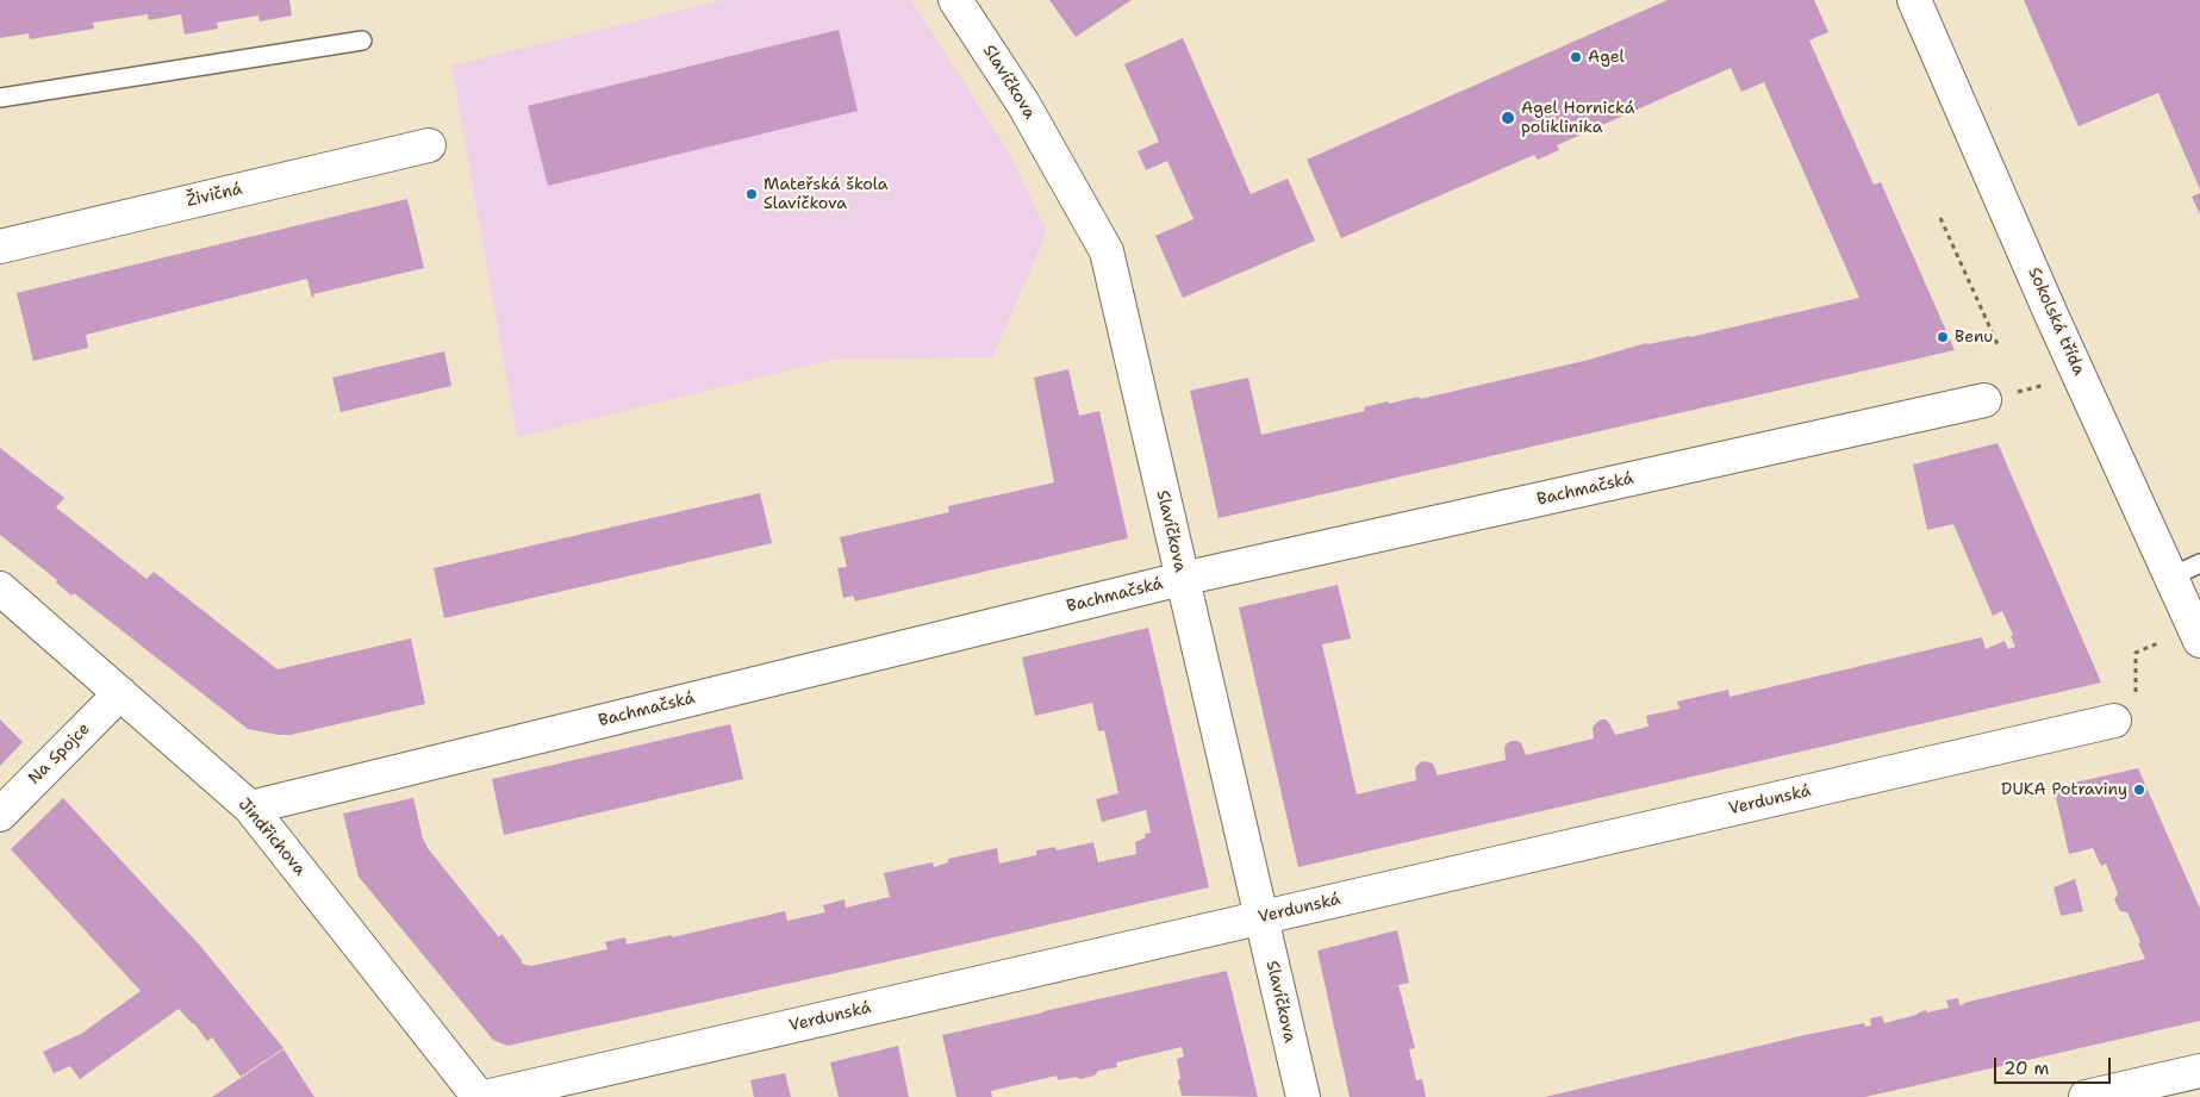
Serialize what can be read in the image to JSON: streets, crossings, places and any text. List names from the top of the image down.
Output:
{
  "streets": {
    "street": [
      "Slavíčkova",
      "Živičná",
      "Sokolská třída",
      "Bachmačská",
      "Na Spojce",
      "Verdunská",
      "Jindřichova"
    ]
  },
  "crossings": [
    ["Slavíčkova", "Bachmačská"],
    ["Slavíčkova", "Verdunská"],
    ["Bachmačská", "Jindřichova"],
    ["Na Spojce", "Jindřichova"]
  ],
  "places": [
    "Agel",
    "Agel Hornická poliklinika",
    "Mateřská škola Slavíčkova",
    "Benu",
    "DUKA Potraviny"
  ],
  "scale_bar": "20 m"
}
